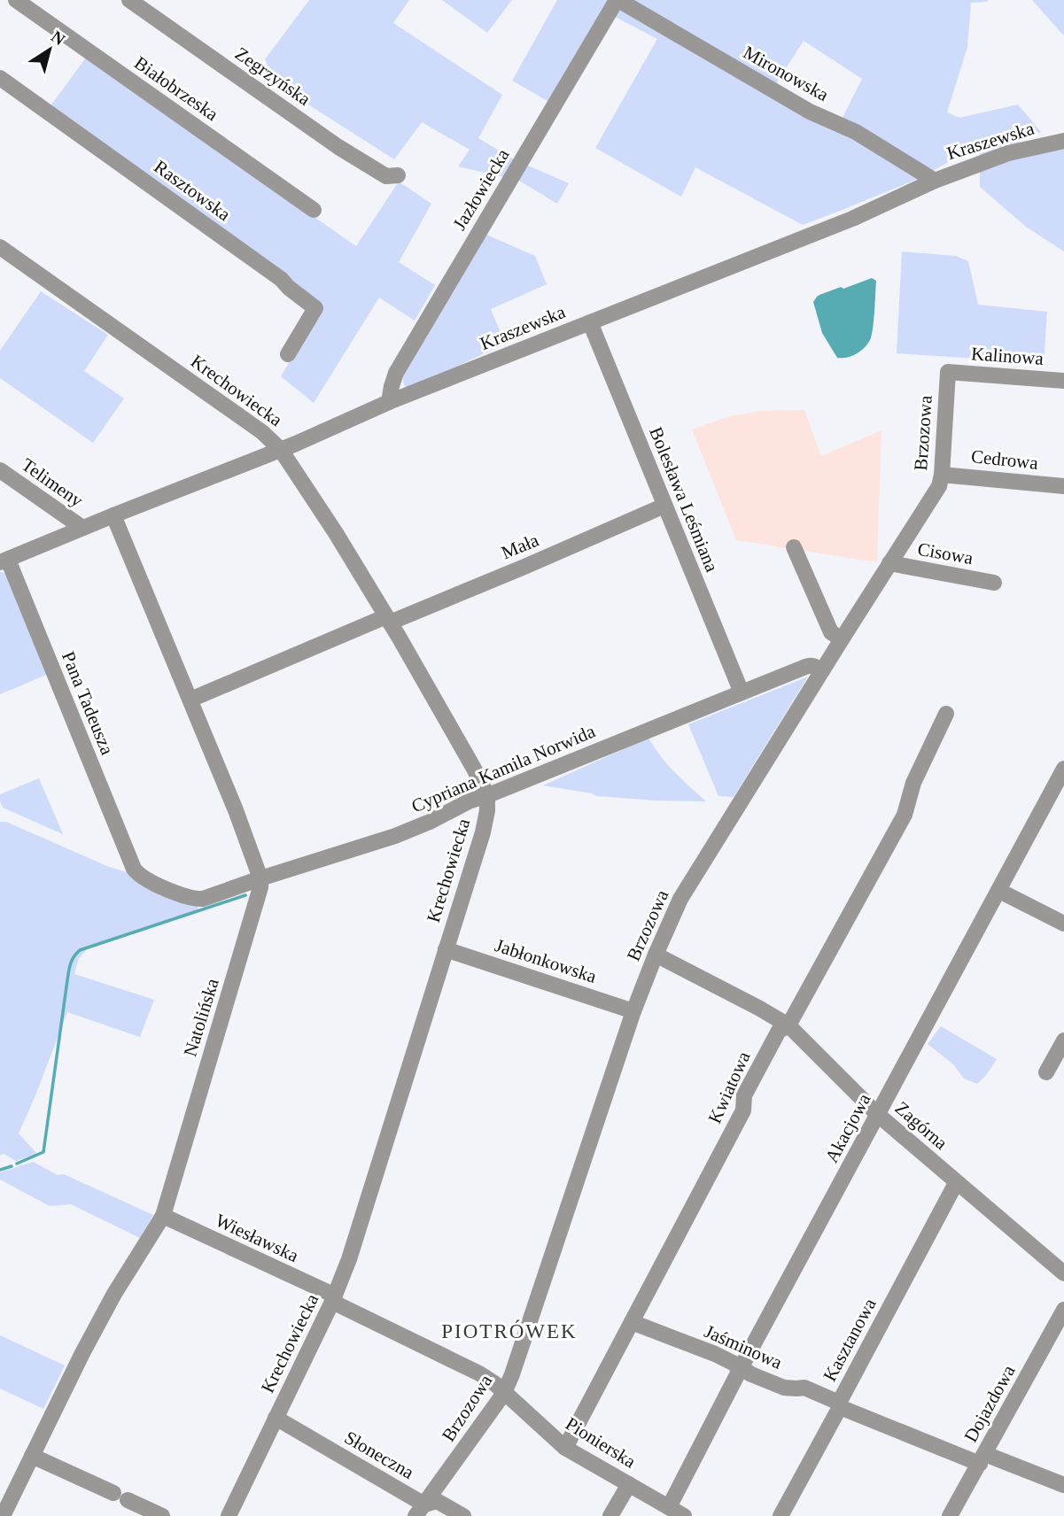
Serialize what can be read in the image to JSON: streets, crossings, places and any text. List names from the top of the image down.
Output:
{
  "streets": {
    "street": [
      "Mironowska",
      "Zegrzyńska",
      "Białobrzeska",
      "Kraszewska",
      "Jazłowiecka",
      "Rasztowska",
      "Kalinowa",
      "Krechowiecka",
      "Brzozowa",
      "Cedrowa",
      "Telimeny",
      "Bolesława Leśmiana",
      "Mała",
      "Cisowa",
      "Pana Tadeusza",
      "Cypriana Kamila Norwida",
      "Jabłonkowska",
      "Natolińska",
      "Kwiatowa",
      "Zagórna",
      "Akacjowa",
      "Wiesławska",
      "Kasztanowa",
      "Jaśminowa",
      "Dojazdowa",
      "Pionierska",
      "Słoneczna"
    ]
  },
  "crossings": [
    ["Mironowska", "Kraszewska"],
    ["Mironowska", "Jazłowiecka"],
    ["Kraszewska", "Jazłowiecka"],
    ["Kraszewska", "Krechowiecka"],
    ["Kraszewska", "Telimeny"],
    ["Kraszewska", "Bolesława Leśmiana"],
    ["Kraszewska", "Pana Tadeusza"],
    ["Kalinowa", "Brzozowa"],
    ["Krechowiecka", "Mała"],
    ["Krechowiecka", "Cypriana Kamila Norwida"],
    ["Krechowiecka", "Jabłonkowska"],
    ["Krechowiecka", "Wiesławska"],
    ["Krechowiecka", "Słoneczna"],
    ["Brzozowa", "Cedrowa"],
    ["Brzozowa", "Cisowa"],
    ["Brzozowa", "Cypriana Kamila Norwida"],
    ["Brzozowa", "Jabłonkowska"],
    ["Brzozowa", "Zagórna"],
    ["Brzozowa", "Wiesławska"],
    ["Brzozowa", "Pionierska"],
    ["Brzozowa", "Słoneczna"],
    ["Bolesława Leśmiana", "Mała"],
    ["Bolesława Leśmiana", "Cypriana Kamila Norwida"],
    ["Pana Tadeusza", "Cypriana Kamila Norwida"],
    ["Cypriana Kamila Norwida", "Natolińska"],
    ["Natolińska", "Wiesławska"],
    ["Kwiatowa", "Zagórna"],
    ["Kwiatowa", "Jaśminowa"],
    ["Kwiatowa", "Pionierska"],
    ["Zagórna", "Akacjowa"],
    ["Zagórna", "Kasztanowa"],
    ["Akacjowa", "Jaśminowa"],
    ["Akacjowa", "Pionierska"],
    ["Wiesławska", "Pionierska"],
    ["Kasztanowa", "Jaśminowa"],
    ["Jaśminowa", "Dojazdowa"]
  ],
  "districts": ["PIOTRÓWEK"],
  "north": "top right"
}
